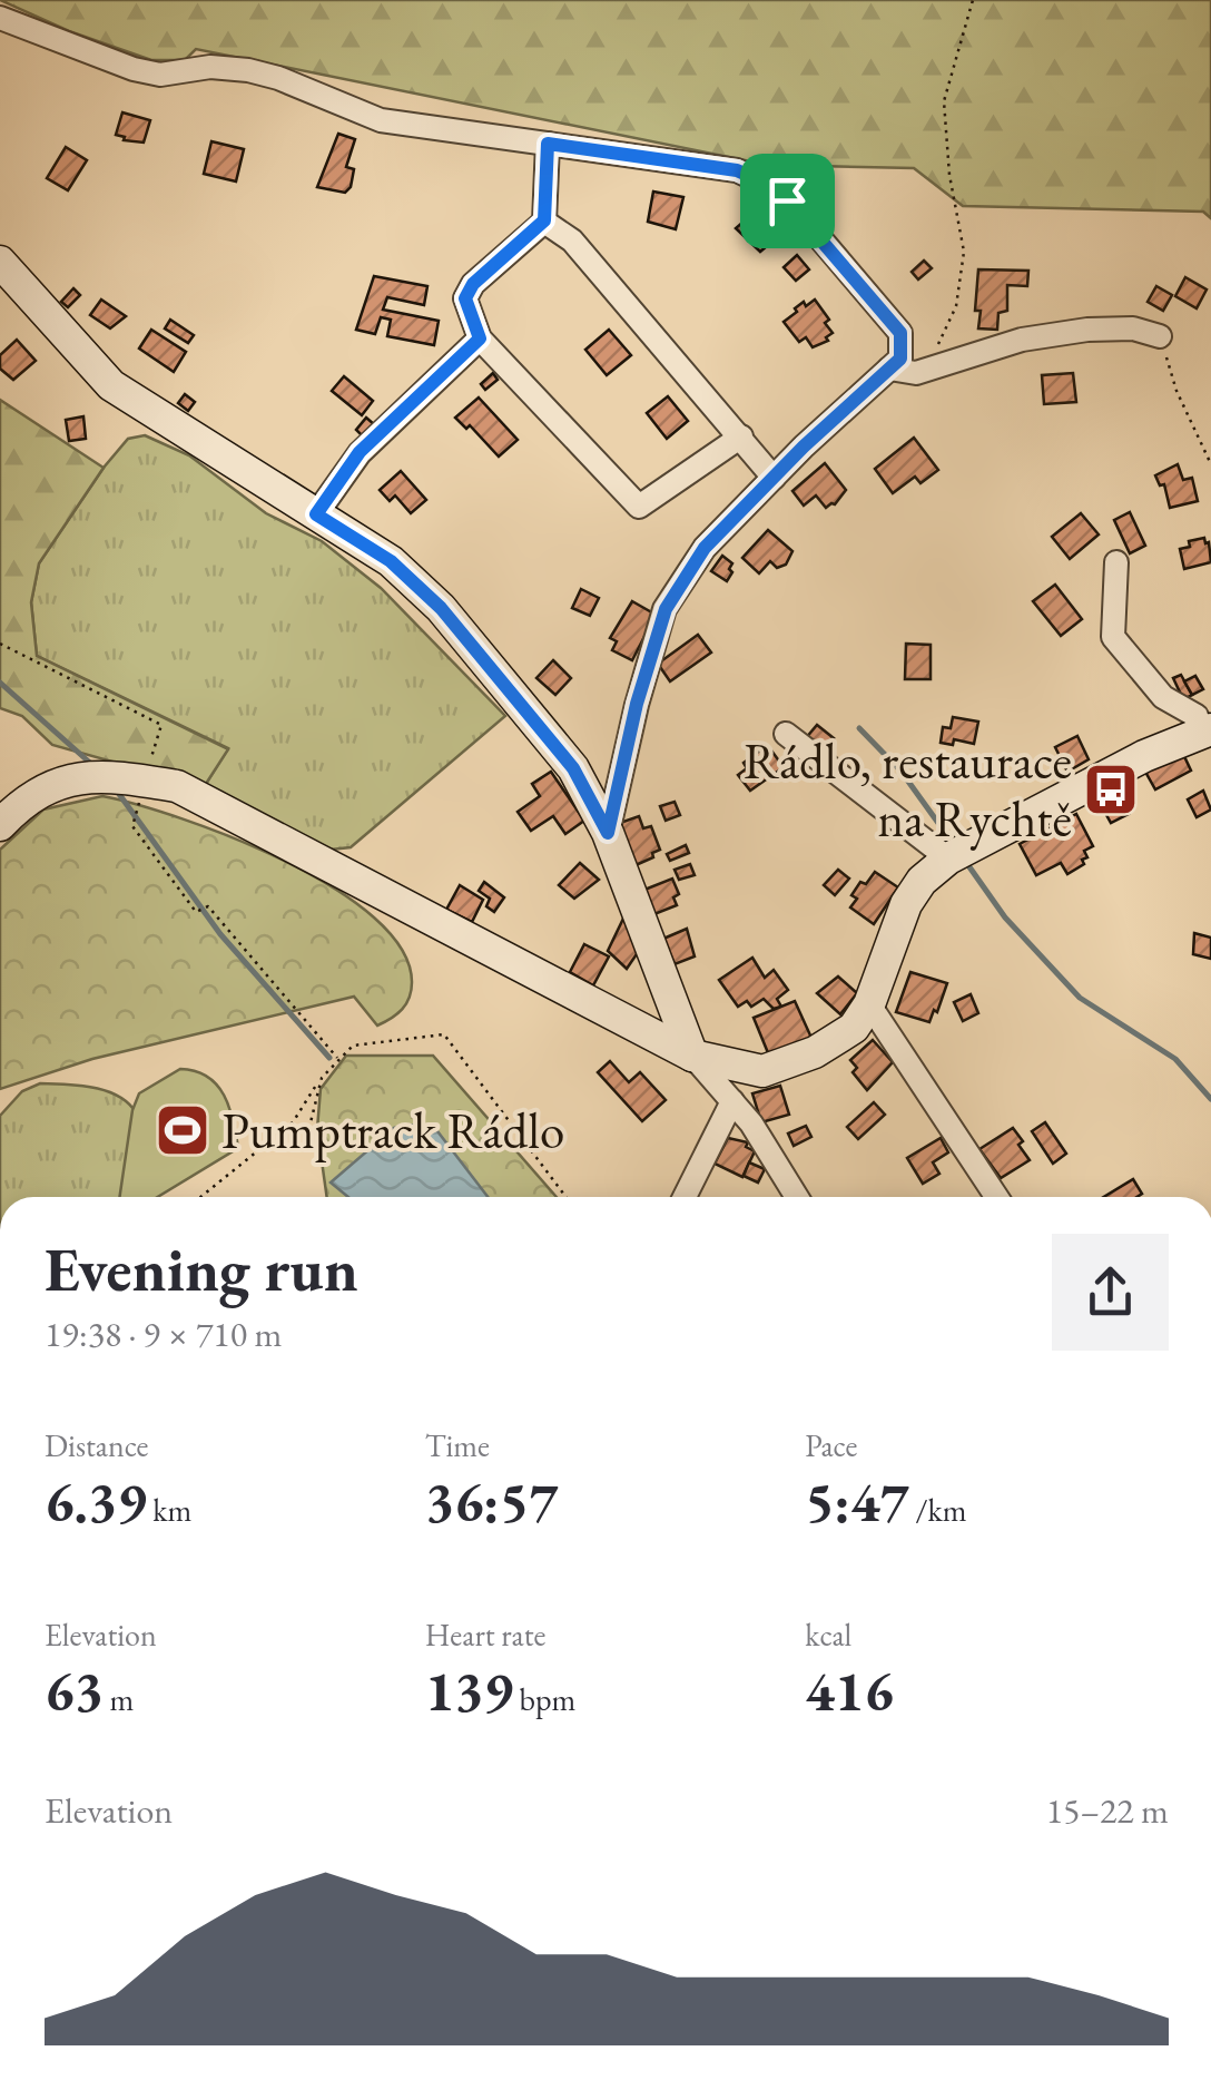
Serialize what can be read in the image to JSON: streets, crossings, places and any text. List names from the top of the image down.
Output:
{
  "places": {
    "bus stop": ["Rádlo, restaurace na Rychtě"],
    "sports": ["Pumptrack Rádlo"]
  },
  "page": {
    "heading": ["Evening run", "19:38 · 9 × 710 m"],
    "stats": [
      ["Distance", "6.39 km"],
      ["Time", "36:57"],
      ["Pace", "5:47 /km"],
      ["Elevation", "63 m"],
      ["Heart rate", "139 bpm"],
      ["kcal", "416"]
    ],
    "chart": ["Elevation", "15–22 m"]
  }
}
